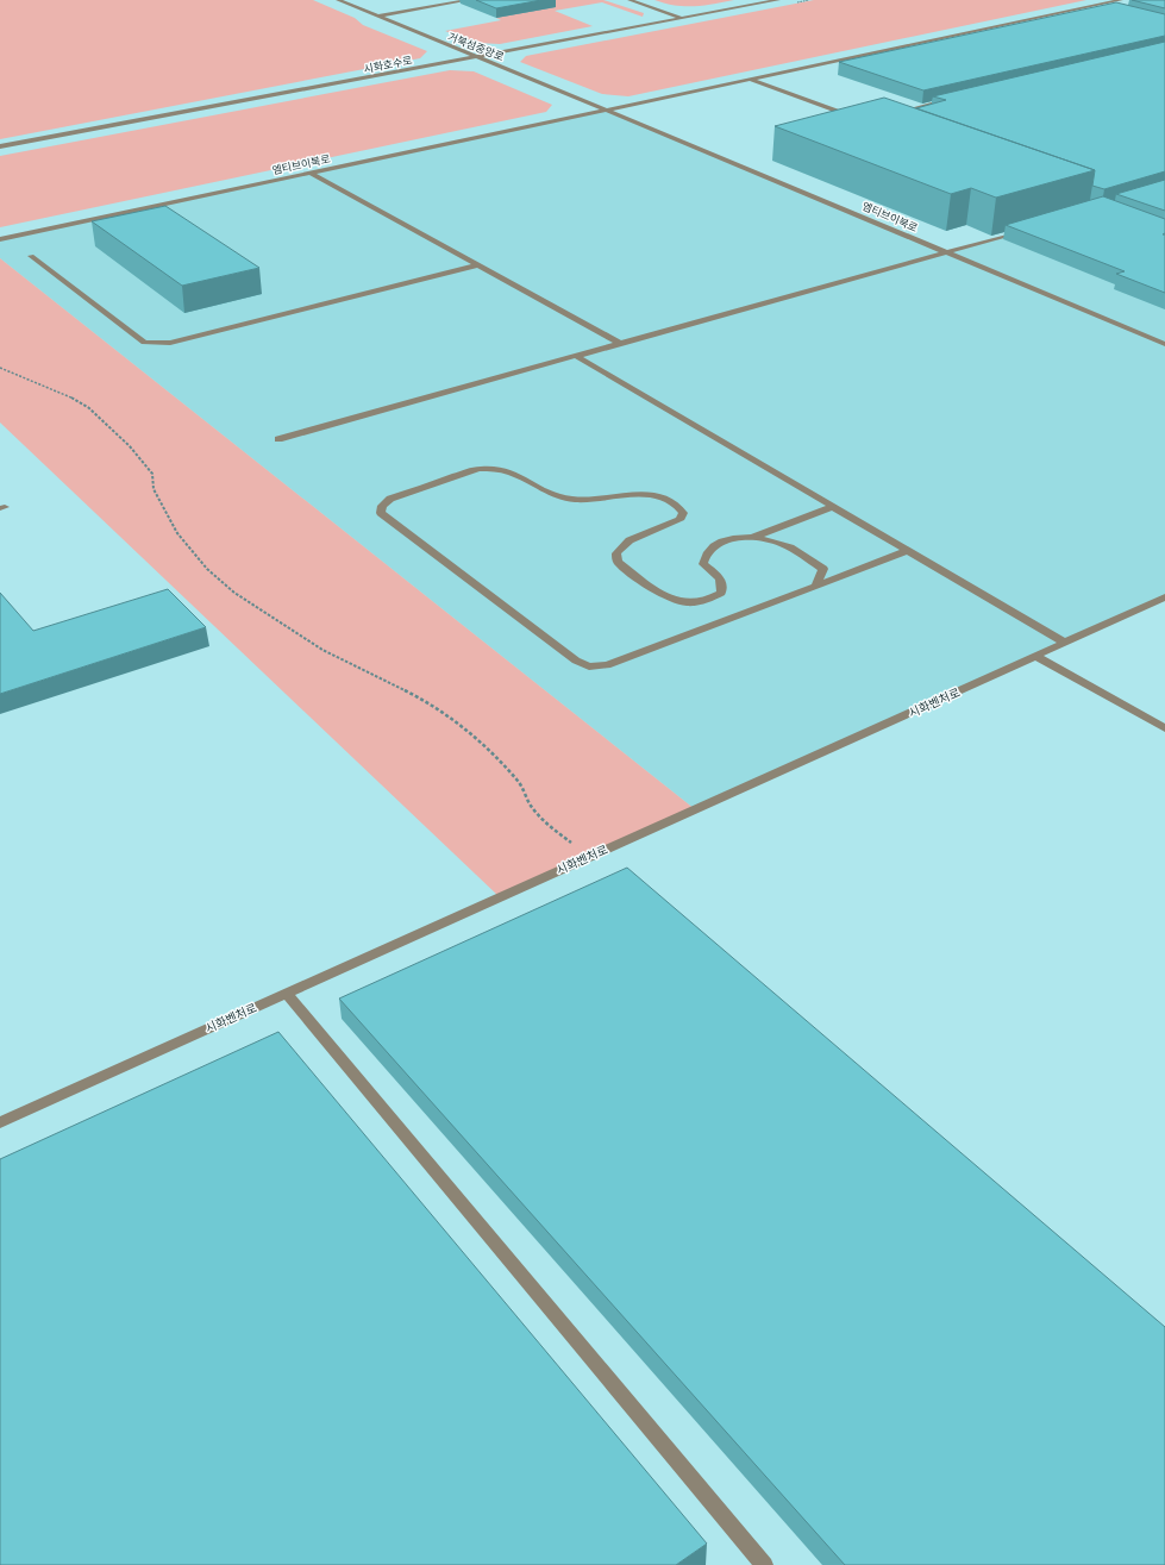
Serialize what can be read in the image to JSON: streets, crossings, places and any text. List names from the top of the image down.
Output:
{
  "streets": {
    "street": [
      "거북섬중앙로",
      "시화호수로",
      "엠티브이북로",
      "시화벤처로"
    ]
  },
  "crossings": [
    ["거북섬중앙로", "시화호수로"],
    ["거북섬중앙로", "엠티브이북로"]
  ]
}
